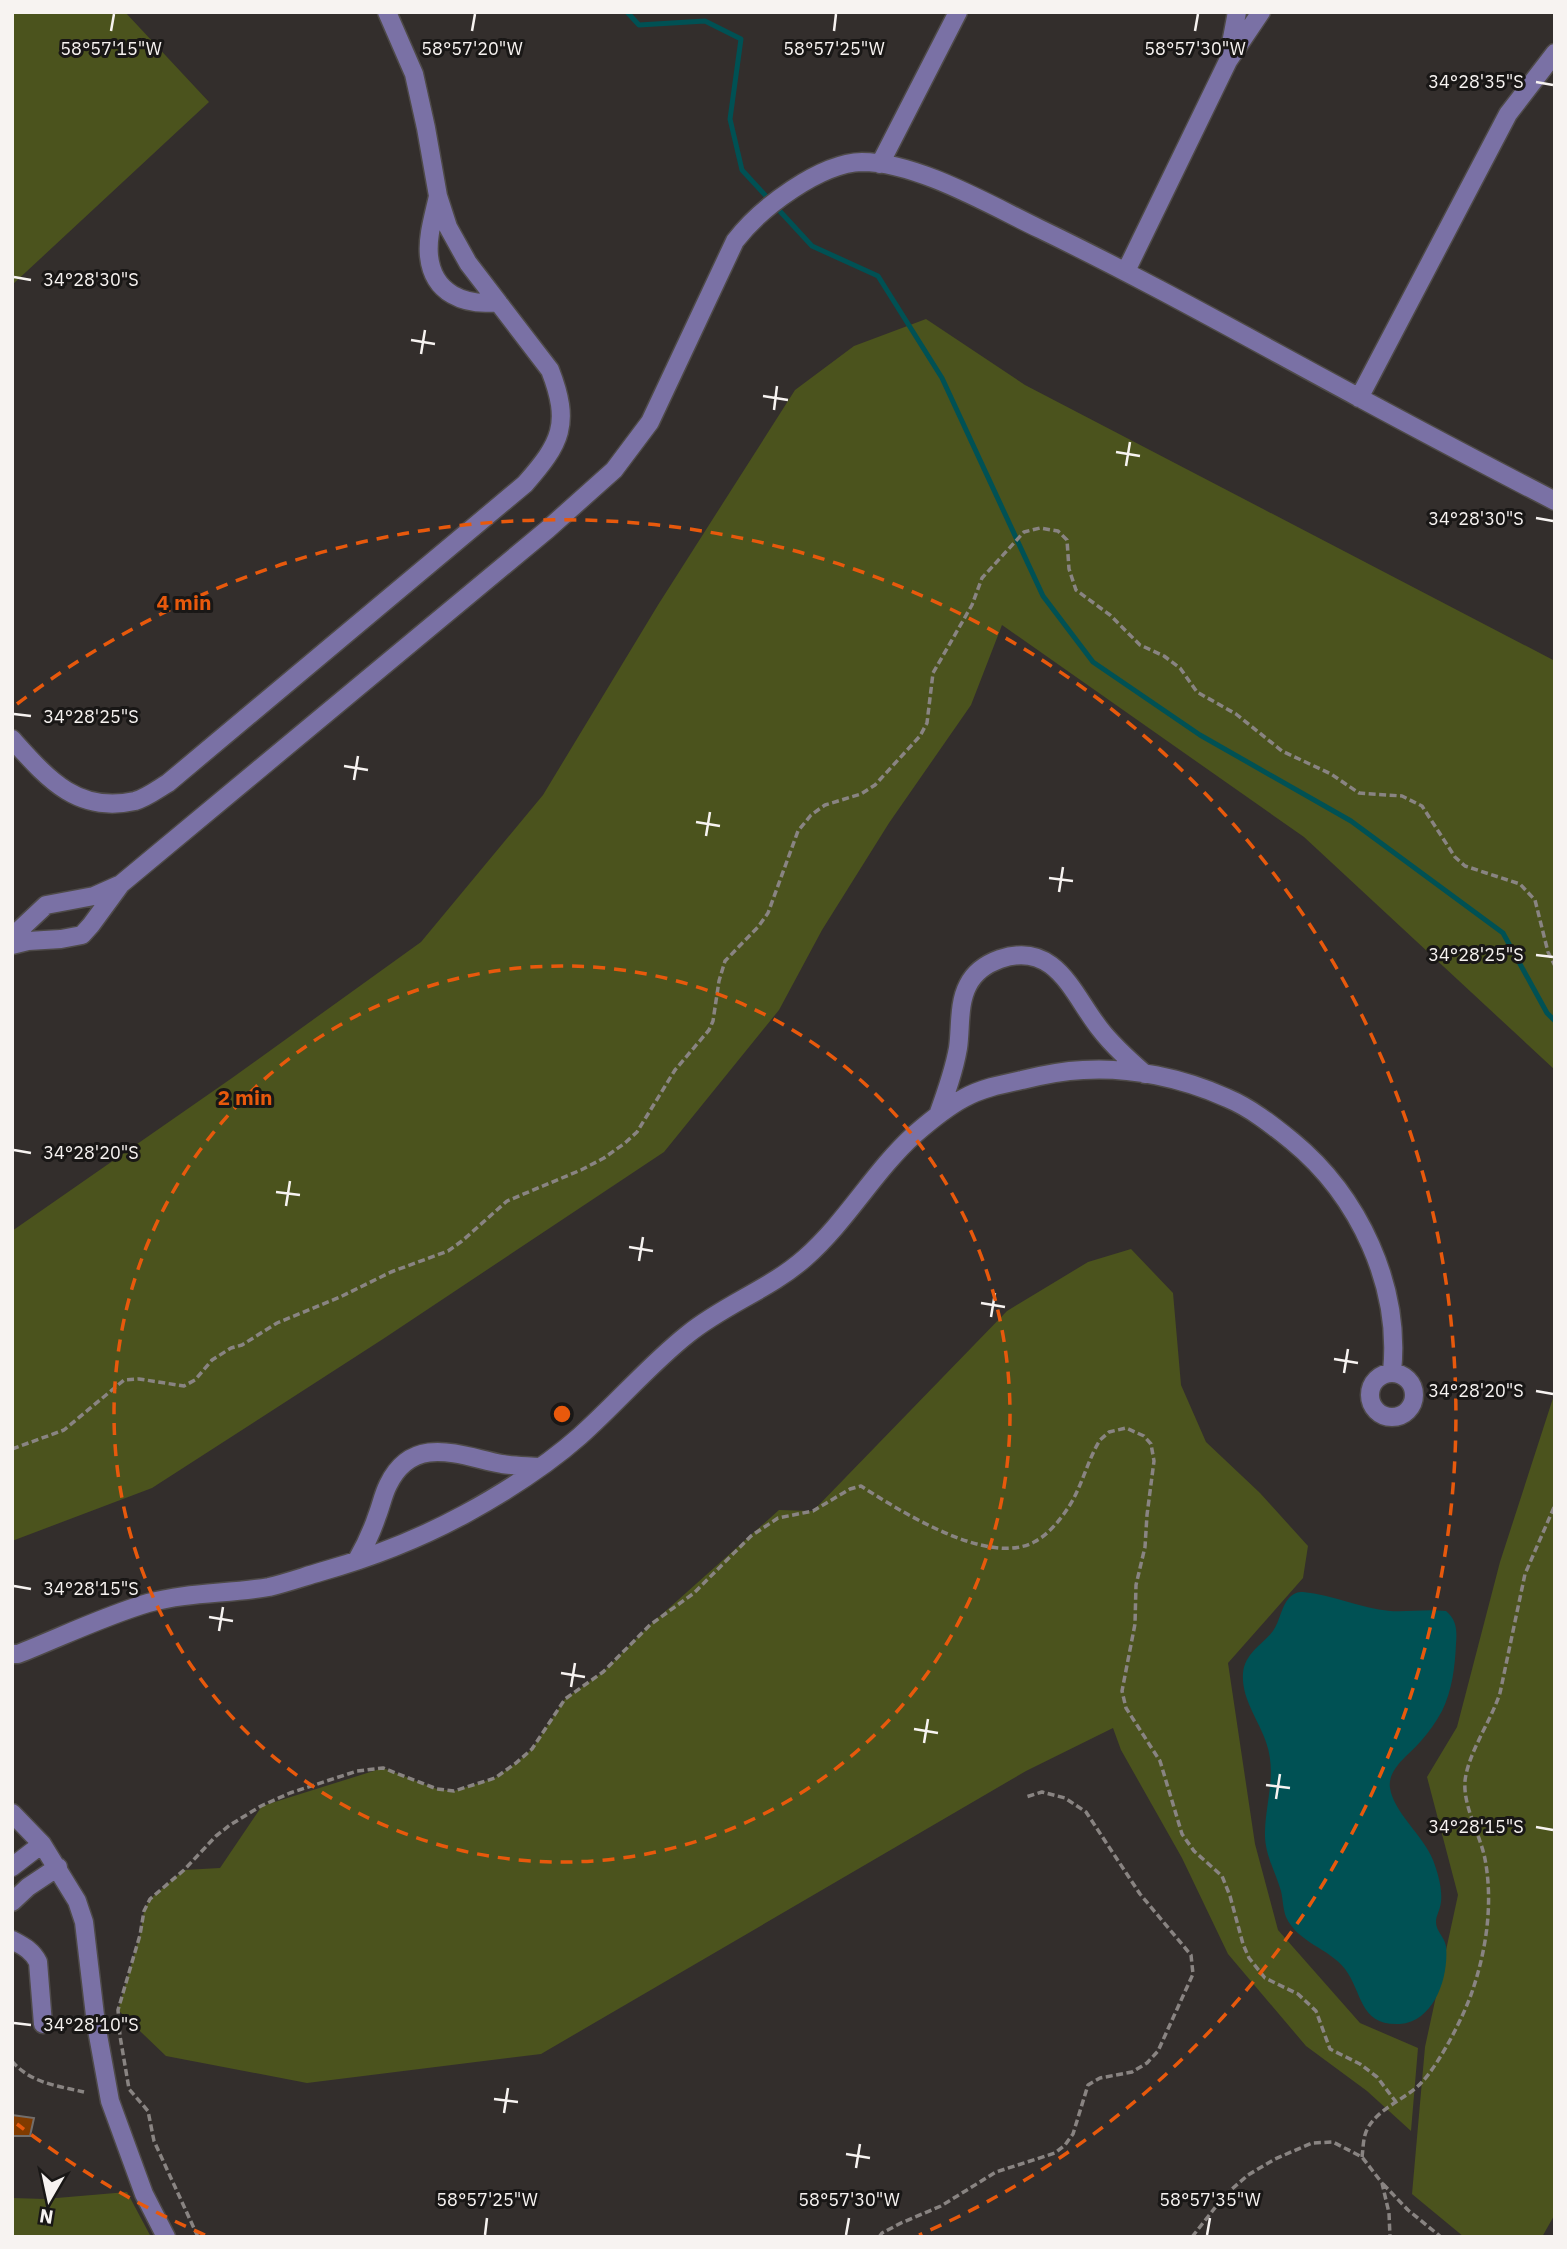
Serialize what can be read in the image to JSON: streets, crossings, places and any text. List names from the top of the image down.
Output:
{
  "north": "bottom",
  "coordinates": [
    "58°57'15\"W",
    "58°57'20\"W",
    "58°57'25\"W",
    "58°57'30\"W",
    "34°28'35\"S",
    "34°28'30\"S",
    "34°28'25\"S",
    "34°28'20\"S",
    "34°28'15\"S",
    "34°28'10\"S",
    "58°57'35\"W"
  ],
  "rings": ["4 min", "2 min"]
}
